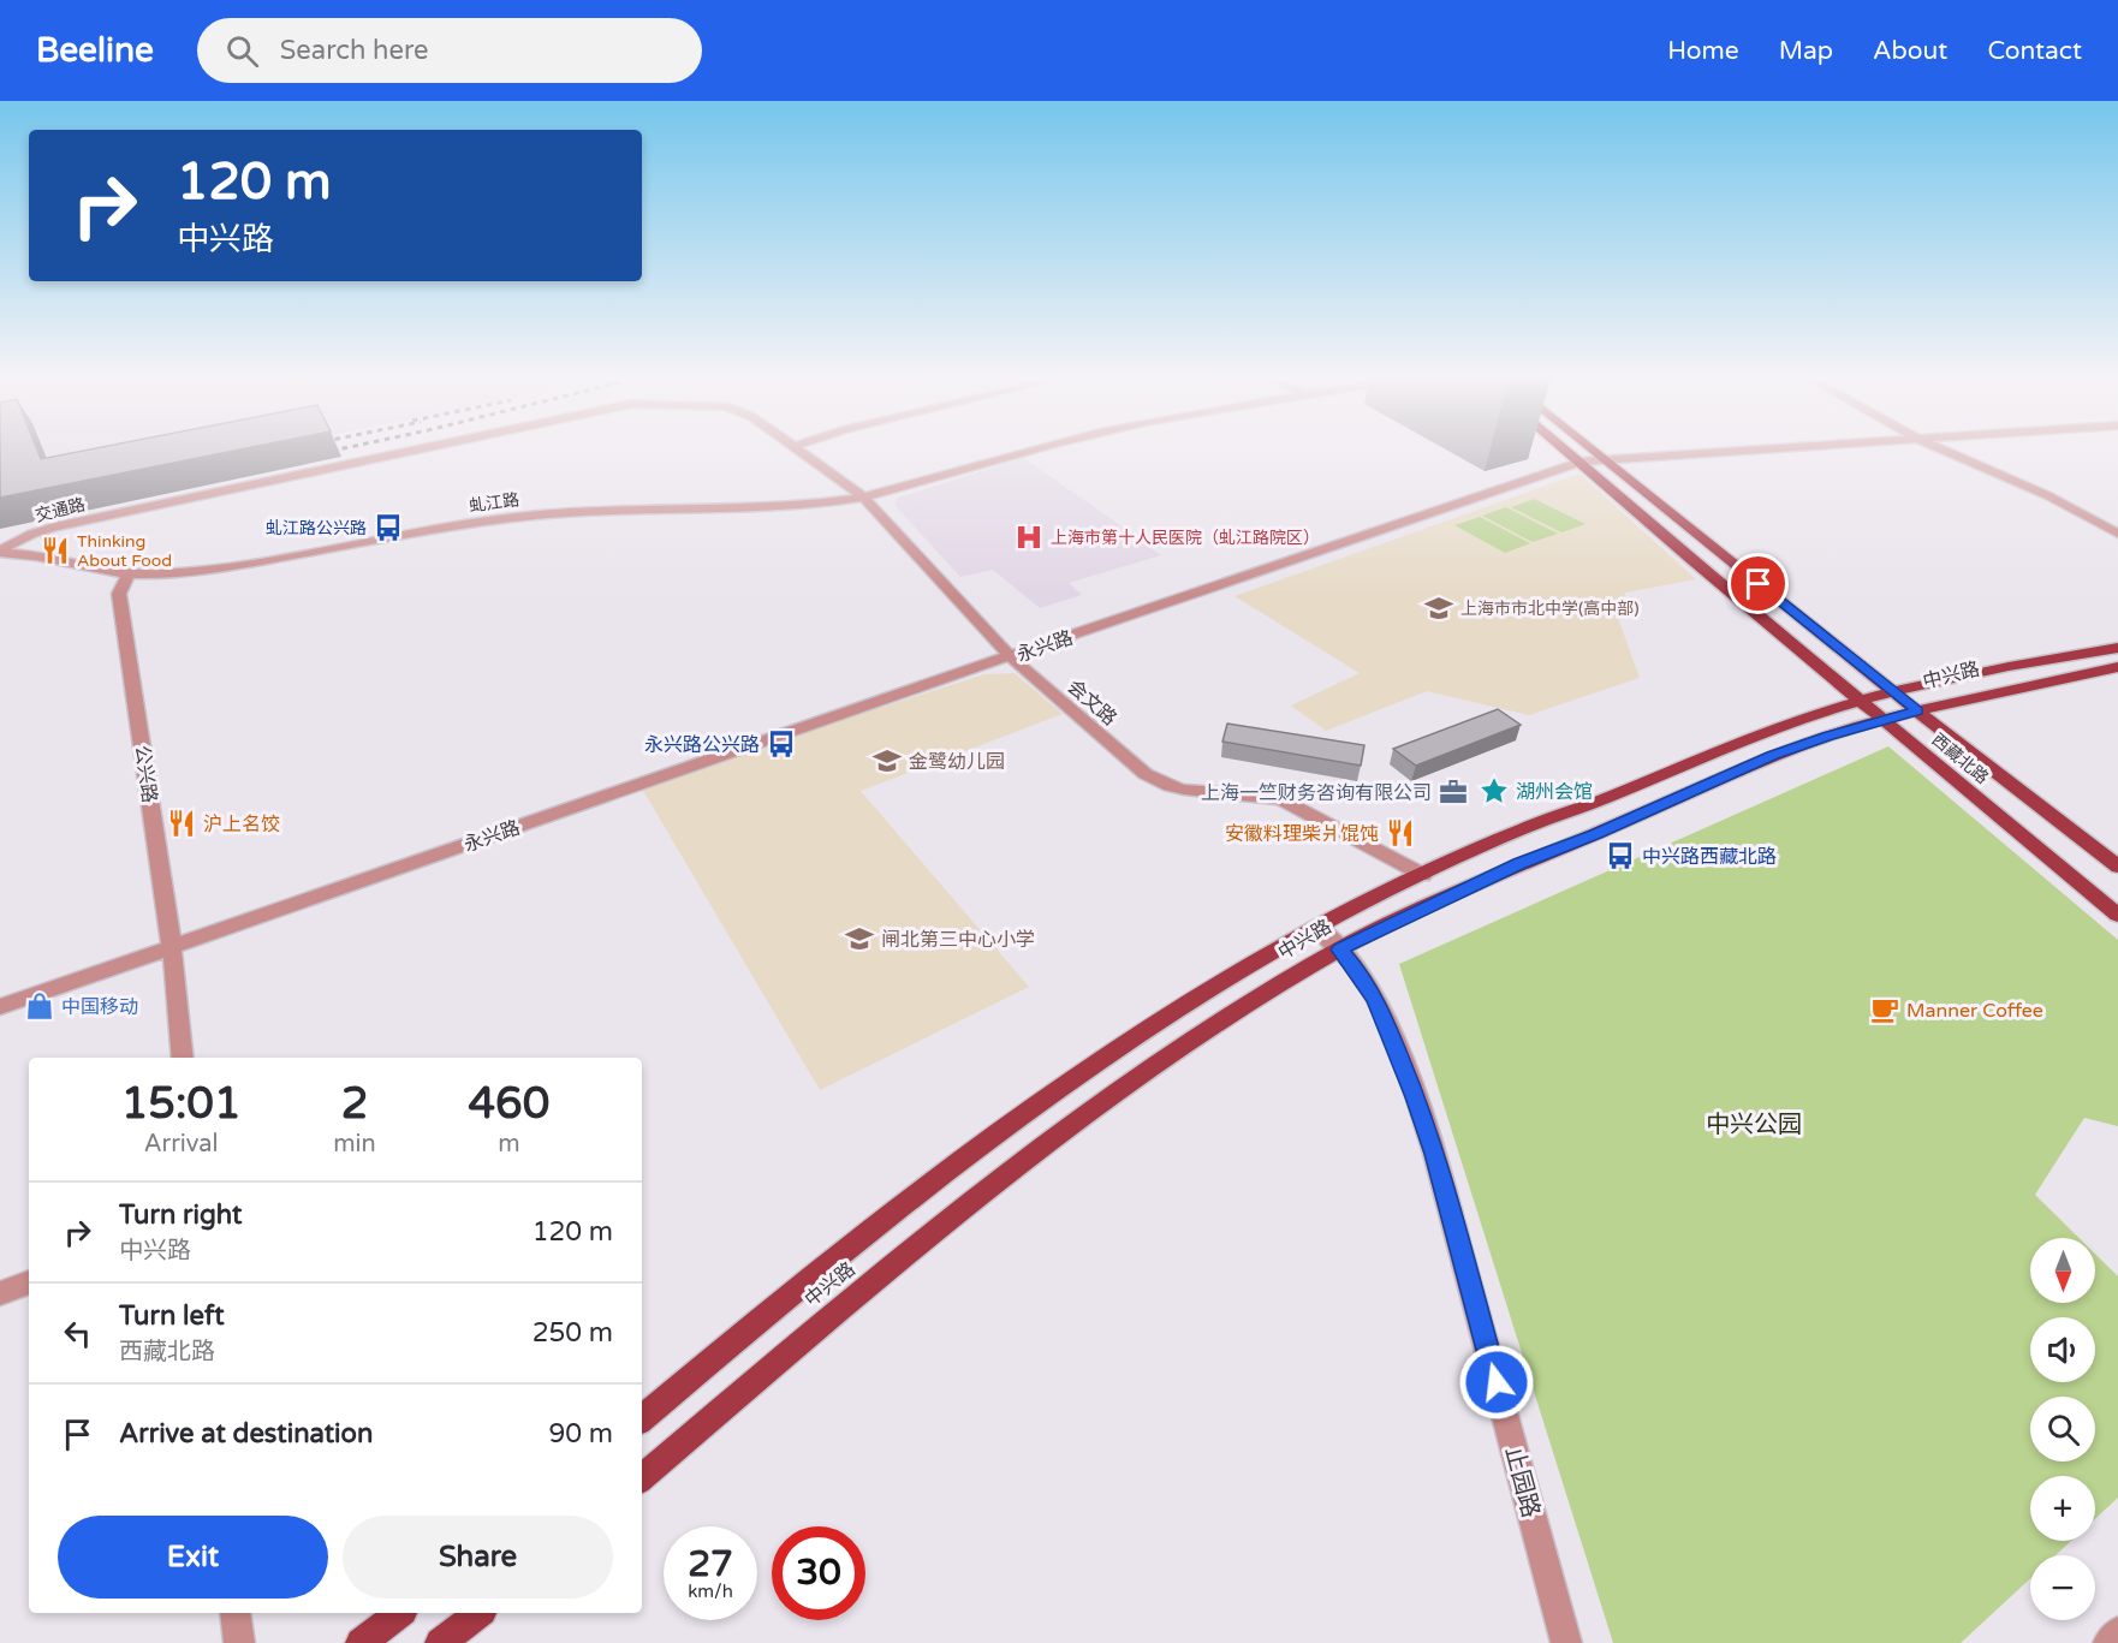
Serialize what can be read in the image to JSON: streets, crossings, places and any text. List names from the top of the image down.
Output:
{
  "streets": {
    "main road": ["中兴路", "西藏北路"],
    "street": [
      "虬江路",
      "交通路",
      "永兴路",
      "会文路",
      "公兴路",
      "止园路"
    ]
  },
  "crossings": [
    ["虬江路", "交通路"],
    ["虬江路", "会文路"],
    ["虬江路", "公兴路"],
    ["永兴路", "会文路"],
    ["永兴路", "西藏北路"],
    ["永兴路", "公兴路"],
    ["中兴路", "会文路"],
    ["中兴路", "西藏北路"],
    ["中兴路", "止园路"]
  ],
  "parks": ["中兴公园"],
  "places": {
    "bus stop": ["虬江路公兴路", "永兴路公兴路", "中兴路西藏北路"],
    "hospital": ["上海市第十人民医院（虬江路院区）"],
    "restaurant": ["Thinking About Food", "沪上名饺", "安徽料理柴爿馄饨"],
    "school or university": ["上海市市北中学(高中部)", "金鹭幼儿园", "闸北第三中心小学"],
    "place": ["湖州会馆"],
    "office": ["上海一竺财务咨询有限公司"],
    "shop": ["中国移动"],
    "cafe": ["Manner Coffee"]
  },
  "north": "bottom",
  "page": {
    "header": "Beeline",
    "search": "Search here",
    "nav": [
      "Home",
      "Map",
      "About",
      "Contact"
    ],
    "turn": ["120 m", "中兴路"],
    "eta": [
      "15:01",
      "Arrival",
      "2",
      "min",
      "460",
      "m"
    ],
    "list": [
      {
        "name": "Turn right",
        "note": "中兴路",
        "value": "120 m"
      },
      {
        "name": "Turn left",
        "note": "西藏北路",
        "value": "250 m"
      },
      {
        "name": "Arrive at destination",
        "value": "90 m"
      }
    ],
    "map_buttons": ["+", "−"],
    "buttons": ["Exit", "Share"],
    "speed": "27 km/h",
    "limit": "30"
  }
}
